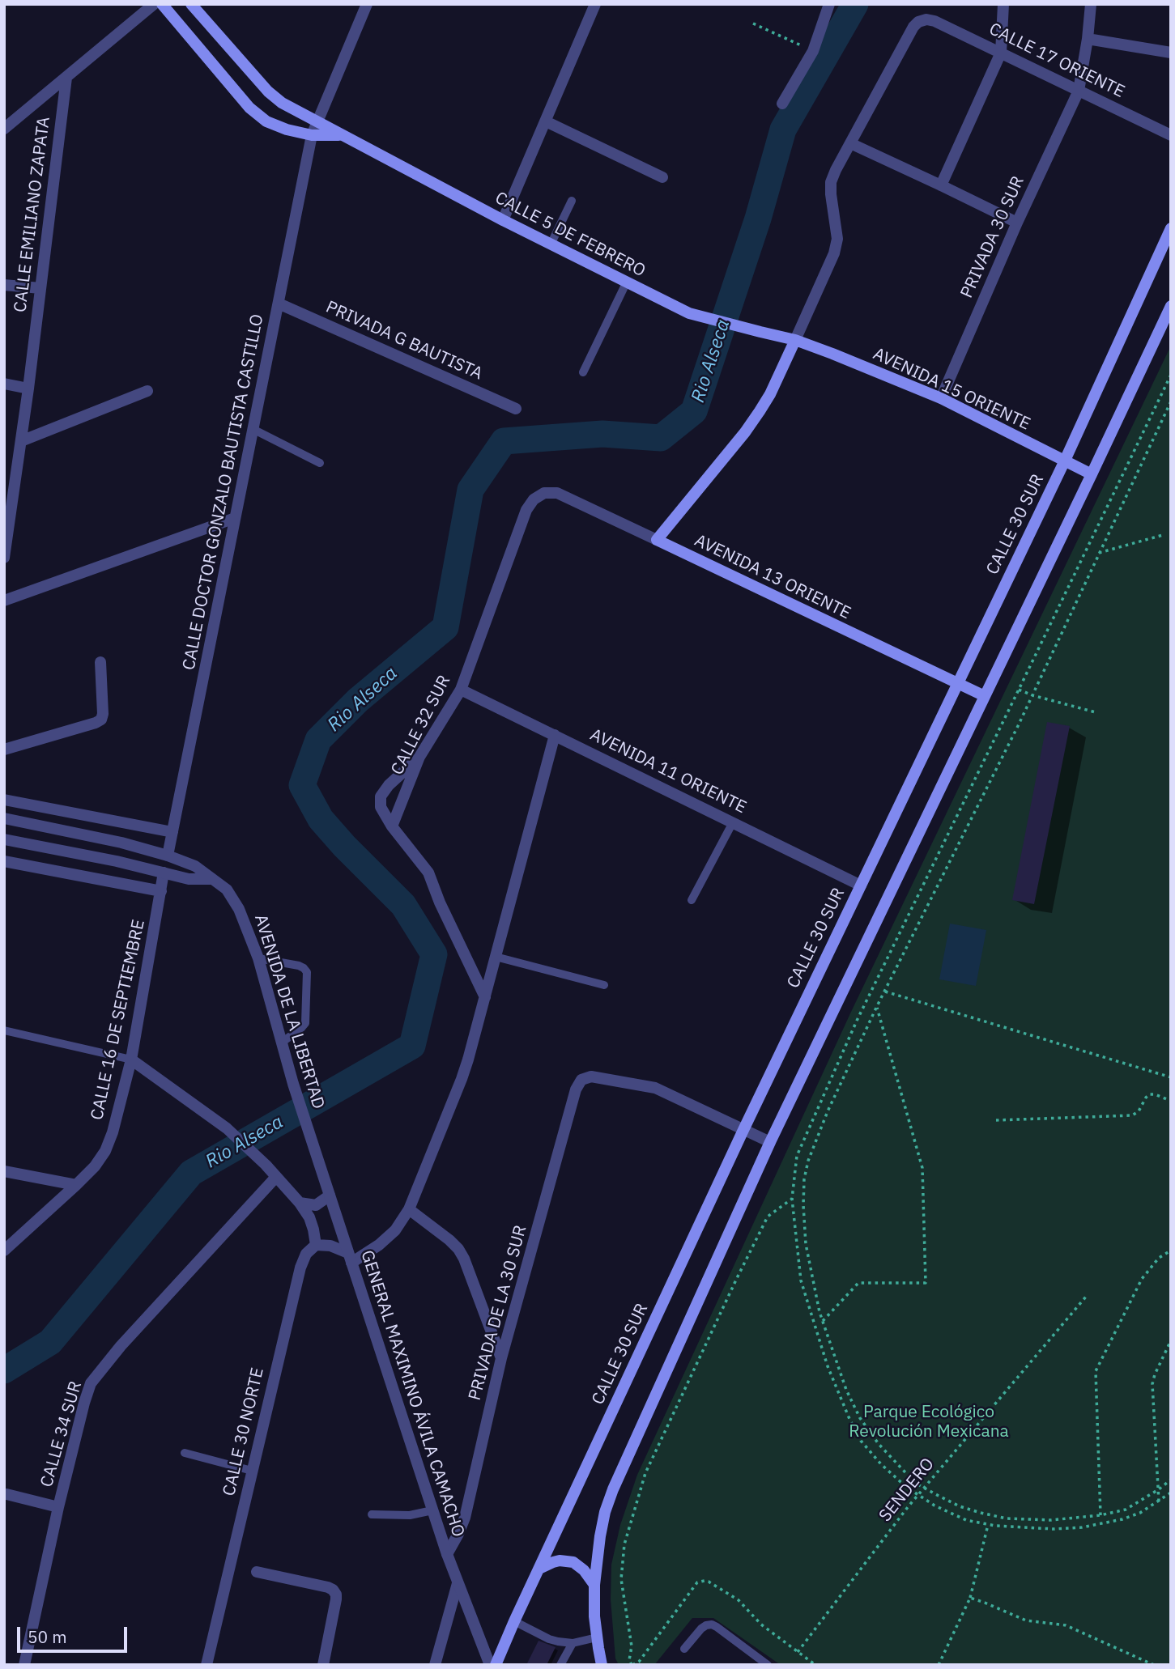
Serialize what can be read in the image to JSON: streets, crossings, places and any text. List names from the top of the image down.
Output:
{
  "streets": {
    "main road": [
      "CALLE 5 DE FEBRERO",
      "AVENIDA 15 ORIENTE",
      "CALLE 30 SUR",
      "AVENIDA 13 ORIENTE"
    ],
    "street": [
      "CALLE 17 ORIENTE",
      "CALLE EMILIANO ZAPATA",
      "PRIVADA 30 SUR",
      "PRIVADA G BAUTISTA",
      "CALLE DOCTOR GONZALO BAUTISTA CASTILLO",
      "CALLE 32 SUR",
      "AVENIDA 11 ORIENTE",
      "AVENIDA DE LA LIBERTAD",
      "CALLE 16 DE SEPTIEMBRE",
      "PRIVADA DE LA 30 SUR",
      "GENERAL MAXIMINO ÁVILA CAMACHO",
      "CALLE 30 NORTE",
      "CALLE 34 SUR"
    ],
    "path": ["SENDERO"]
  },
  "crossings": [
    ["CALLE 17 ORIENTE", "PRIVADA 30 SUR"],
    ["CALLE 5 DE FEBRERO", "AVENIDA 15 ORIENTE"],
    ["CALLE 5 DE FEBRERO", "CALLE DOCTOR GONZALO BAUTISTA CASTILLO"],
    ["PRIVADA 30 SUR", "AVENIDA 15 ORIENTE"],
    ["PRIVADA G BAUTISTA", "CALLE DOCTOR GONZALO BAUTISTA CASTILLO"],
    ["AVENIDA 15 ORIENTE", "CALLE 30 SUR"],
    ["CALLE DOCTOR GONZALO BAUTISTA CASTILLO", "AVENIDA DE LA LIBERTAD"],
    ["CALLE DOCTOR GONZALO BAUTISTA CASTILLO", "CALLE 16 DE SEPTIEMBRE"],
    ["CALLE 30 SUR", "AVENIDA 13 ORIENTE"],
    ["CALLE 30 SUR", "AVENIDA 11 ORIENTE"],
    ["CALLE 30 SUR", "PRIVADA DE LA 30 SUR"],
    ["AVENIDA 13 ORIENTE", "CALLE 32 SUR"],
    ["CALLE 32 SUR", "AVENIDA 11 ORIENTE"],
    ["AVENIDA DE LA LIBERTAD", "CALLE 16 DE SEPTIEMBRE"],
    ["AVENIDA DE LA LIBERTAD", "GENERAL MAXIMINO ÁVILA CAMACHO"],
    ["PRIVADA DE LA 30 SUR", "GENERAL MAXIMINO ÁVILA CAMACHO"]
  ],
  "water": ["Rio Alseca"],
  "parks": ["Parque Ecológico Revolución Mexicana"],
  "scale_bar": "50 m"
}
